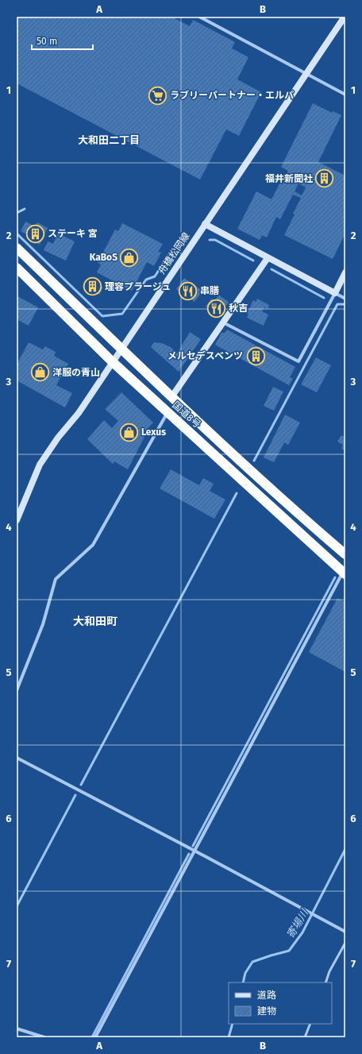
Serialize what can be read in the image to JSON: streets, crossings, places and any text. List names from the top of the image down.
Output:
{
  "streets": {
    "highway": ["国道8号"],
    "main road": ["舟橋松岡線"]
  },
  "crossings": [
    ["舟橋松岡線", "国道8号"]
  ],
  "districts": ["大和田二丁目", "大和田町"],
  "water": ["寄場川"],
  "places": {
    "supermarket": ["ラブリーパートナー・エルパ"],
    "building": [
      "福井新聞社",
      "ステーキ 宮",
      "理容プラージュ",
      "メルセデスベンツ"
    ],
    "shop": ["KaBoS", "洋服の青山", "Lexus"],
    "restaurant": ["串膳", "秋吉"]
  },
  "legend": ["道路", "建物"],
  "scale_bar": "50 m",
  "grid": {
    "columns": ["A", "B"],
    "rows": [
      "1",
      "2",
      "3",
      "4",
      "5",
      "6",
      "7"
    ]
  }
}
